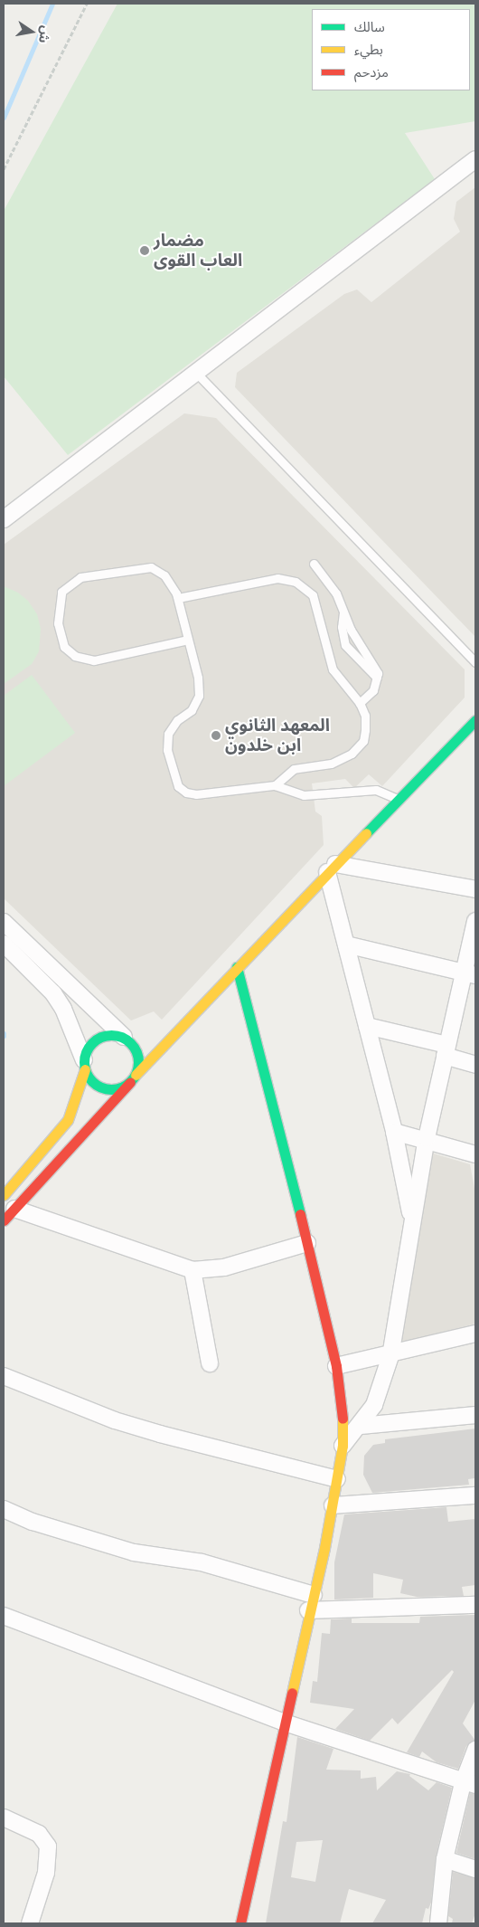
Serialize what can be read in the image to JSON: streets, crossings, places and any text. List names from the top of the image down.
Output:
{
  "places": ["مضمار العاب القوى", "المعهد الثانوي ابن خلدون"],
  "legend": ["سالك", "بطيء", "مزدحم"],
  "north": "right"
}
